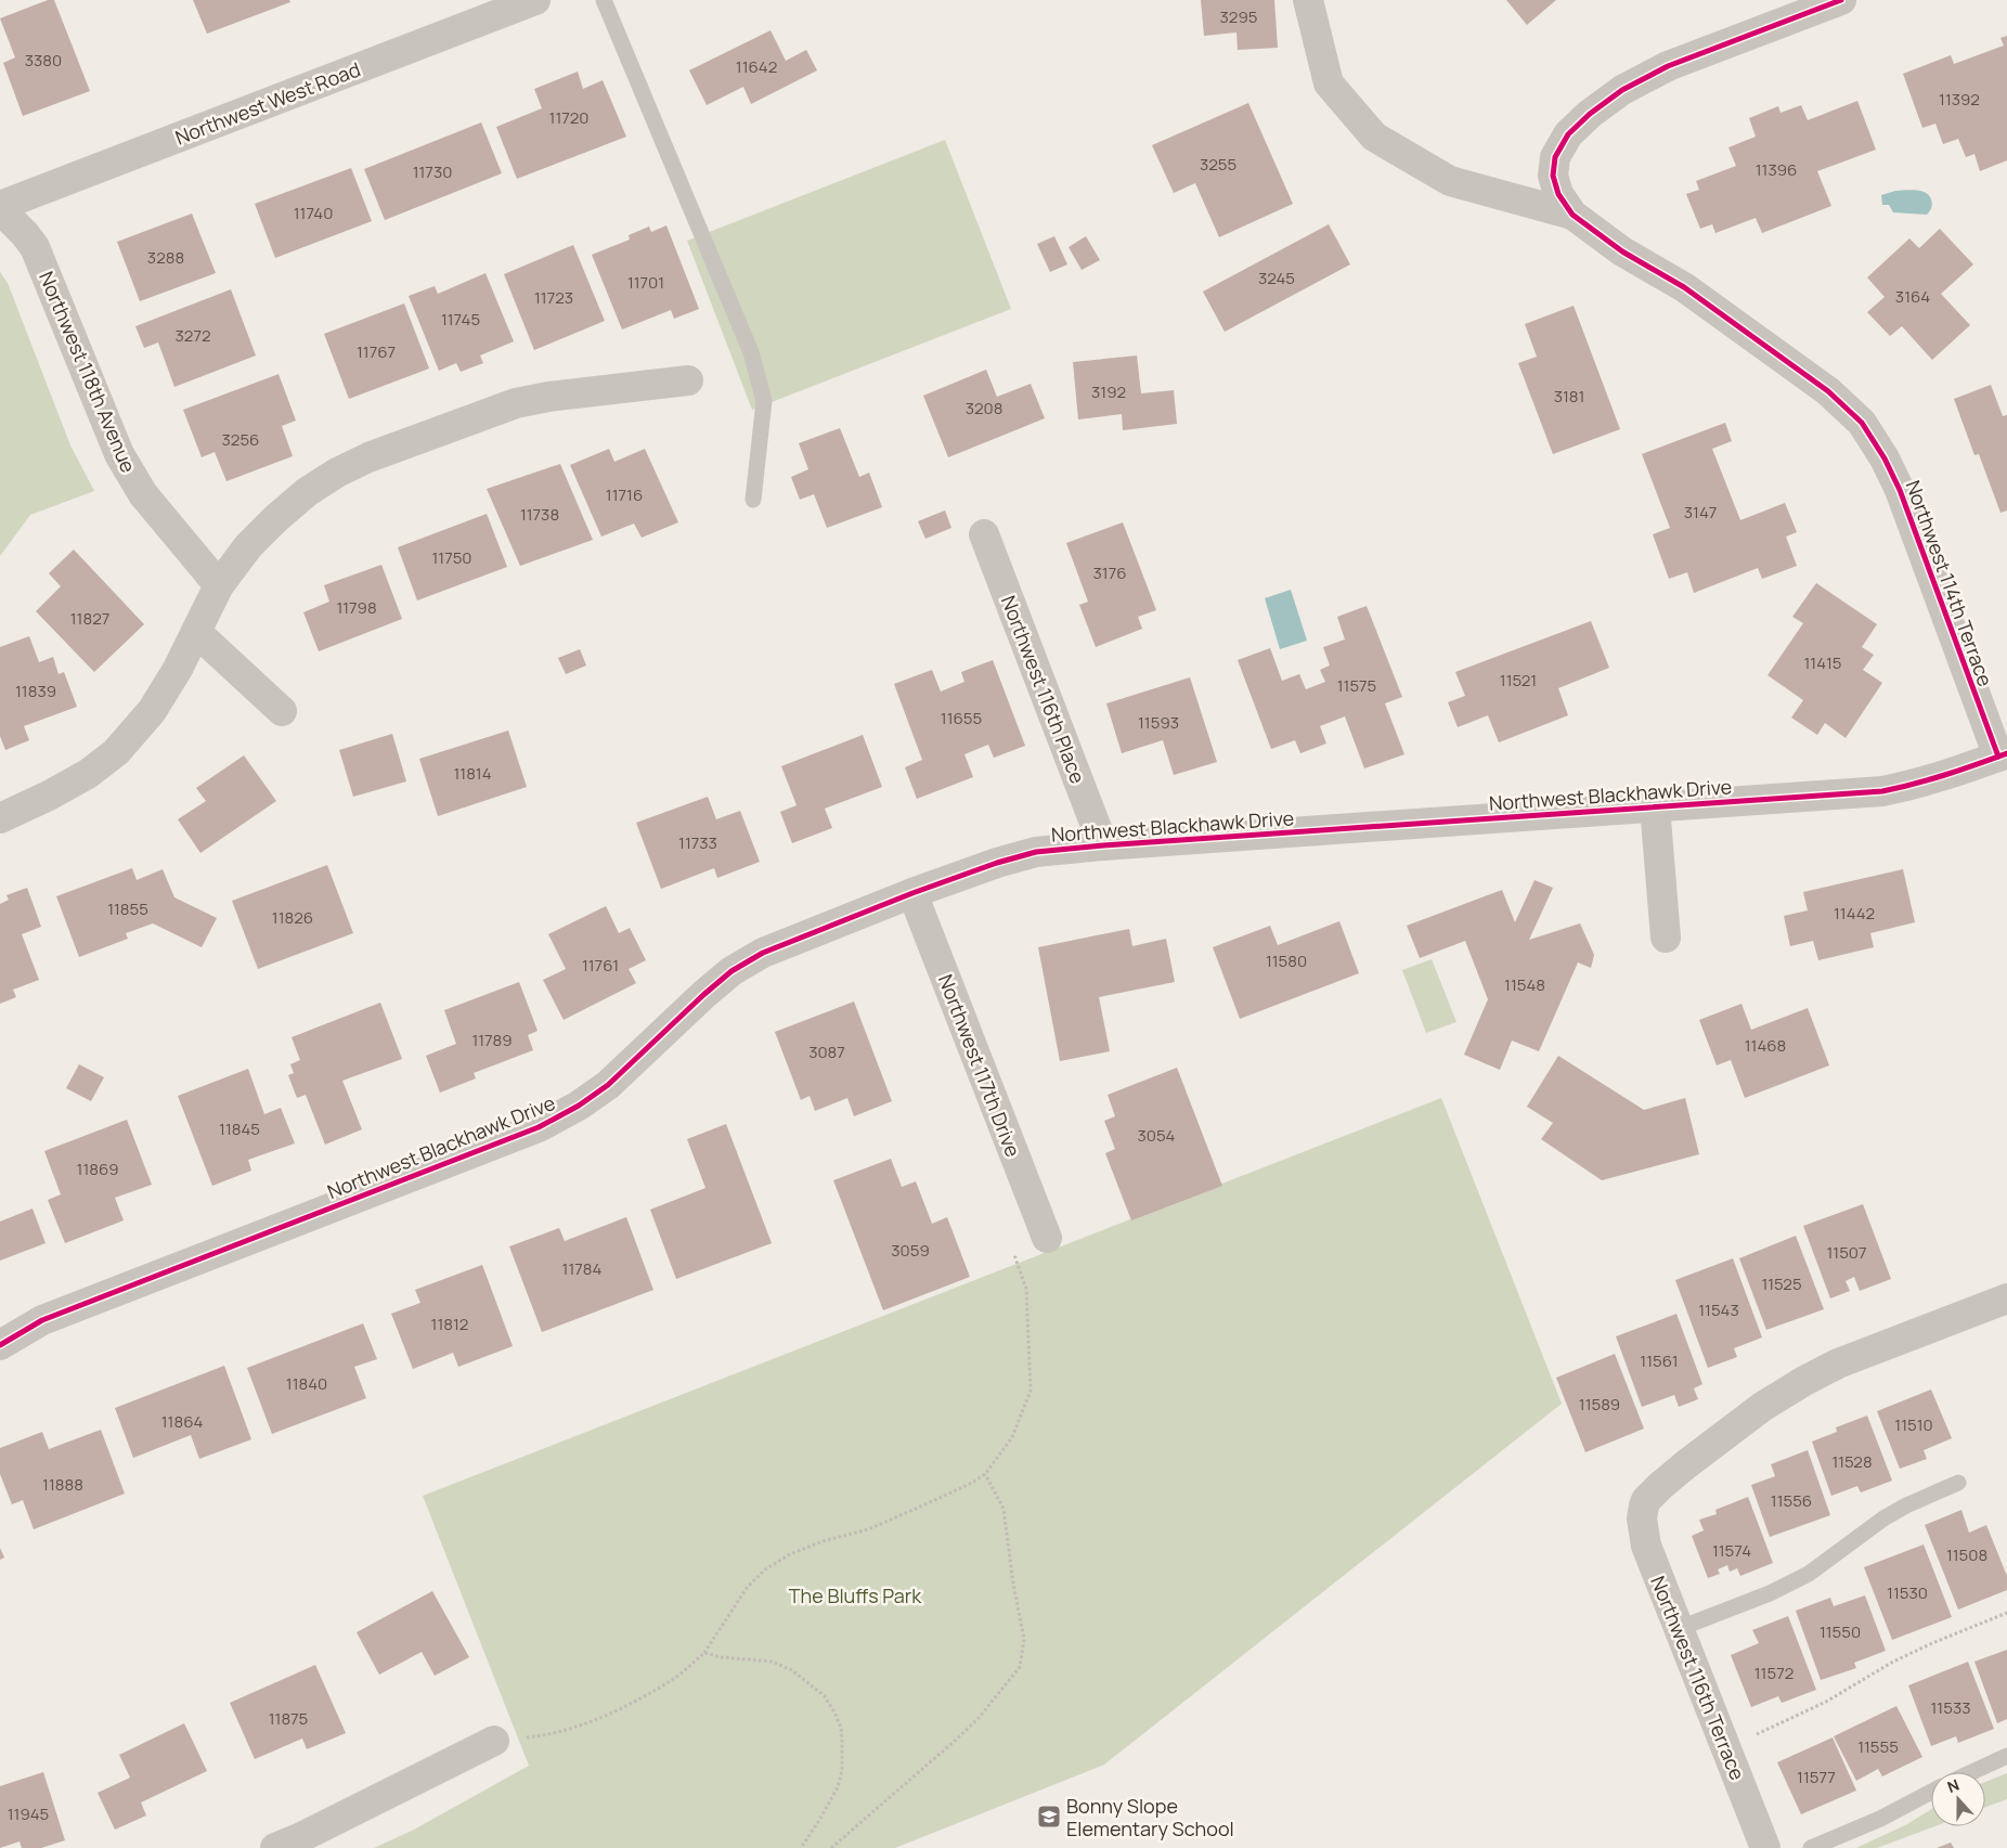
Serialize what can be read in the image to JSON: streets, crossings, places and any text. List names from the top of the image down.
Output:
{
  "streets": {
    "street": [
      "Northwest West Road",
      "Northwest 118th Avenue",
      "Northwest 114th Terrace",
      "Northwest 116th Place",
      "Northwest Blackhawk Drive",
      "Northwest 117th Drive",
      "Northwest 116th Terrace"
    ]
  },
  "crossings": [
    ["Northwest West Road", "Northwest 118th Avenue"],
    ["Northwest 114th Terrace", "Northwest Blackhawk Drive"],
    ["Northwest 116th Place", "Northwest Blackhawk Drive"],
    ["Northwest Blackhawk Drive", "Northwest 117th Drive"]
  ],
  "parks": ["The Bluffs Park"],
  "places": {
    "school or university": ["Bonny Slope Elementary School"]
  },
  "house_numbers": [
    "3295",
    "3380",
    "11642",
    "11392",
    "11720",
    "3255",
    "11396",
    "11730",
    "11740",
    "3288",
    "3245",
    "11701",
    "3164",
    "11723",
    "11745",
    "3272",
    "11767",
    "3192",
    "3181",
    "3208",
    "3256",
    "11716",
    "3147",
    "11738",
    "11750",
    "3176",
    "11798",
    "11827",
    "11415",
    "11521",
    "11575",
    "11839",
    "11655",
    "11593",
    "11814",
    "11733",
    "11855",
    "11442",
    "11826",
    "11580",
    "11761",
    "11548",
    "11789",
    "11468",
    "3087",
    "11845",
    "3054",
    "11869",
    "3059",
    "11507",
    "11784",
    "11525",
    "11543",
    "11812",
    "11561",
    "11840",
    "11589",
    "11864",
    "11510",
    "11528",
    "11888",
    "11556",
    "11574",
    "11508",
    "11530",
    "11550",
    "11572",
    "11533",
    "11875",
    "11555",
    "11577",
    "11945"
  ],
  "north": "top"
}
